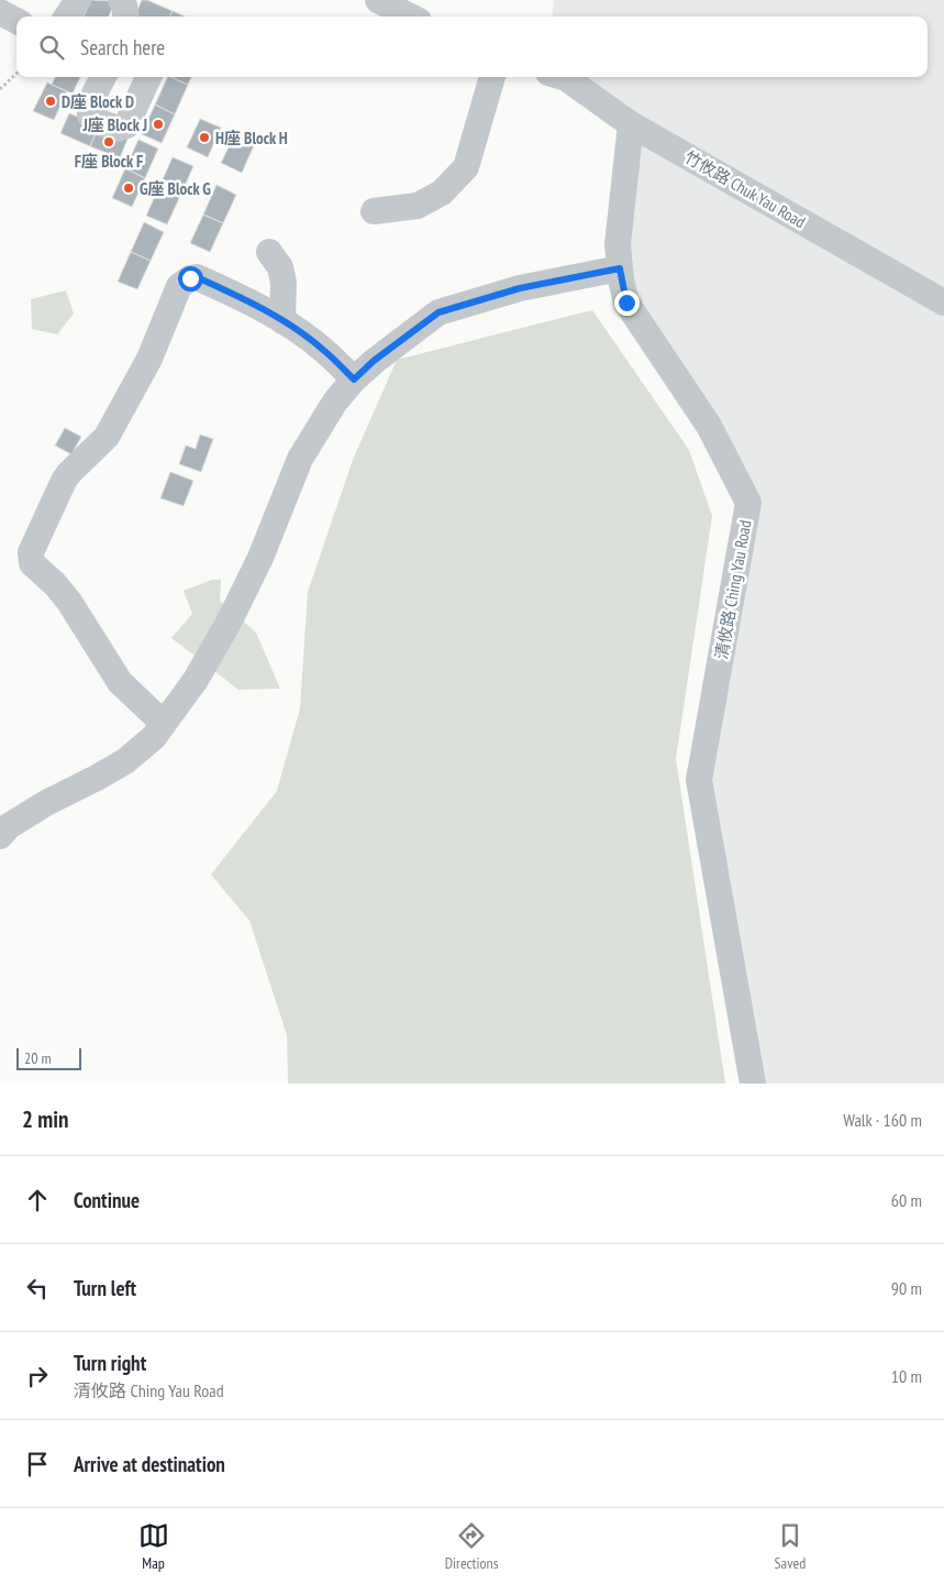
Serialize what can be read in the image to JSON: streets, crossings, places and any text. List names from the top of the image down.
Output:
{
  "streets": {
    "street": ["竹攸路 Chuk Yau Road", "清攸路 Ching Yau Road"]
  },
  "crossings": [
    ["竹攸路 Chuk Yau Road", "清攸路 Ching Yau Road"]
  ],
  "places": [
    "D座 Block D",
    "J座 Block J",
    "H座 Block H",
    "F座 Block F",
    "G座 Block G"
  ],
  "scale_bar": "20 m",
  "page": {
    "search": "Search here",
    "scale": "20 m",
    "heading": ["2 min", "Walk · 160 m"],
    "list": [
      ["Continue", "60 m"],
      ["Turn left", "90 m"],
      ["Turn right", "清攸路 Ching Yau Road", "10 m"],
      "Arrive at destination"
    ],
    "nav": ["Map", "Directions", "Saved"]
  }
}
